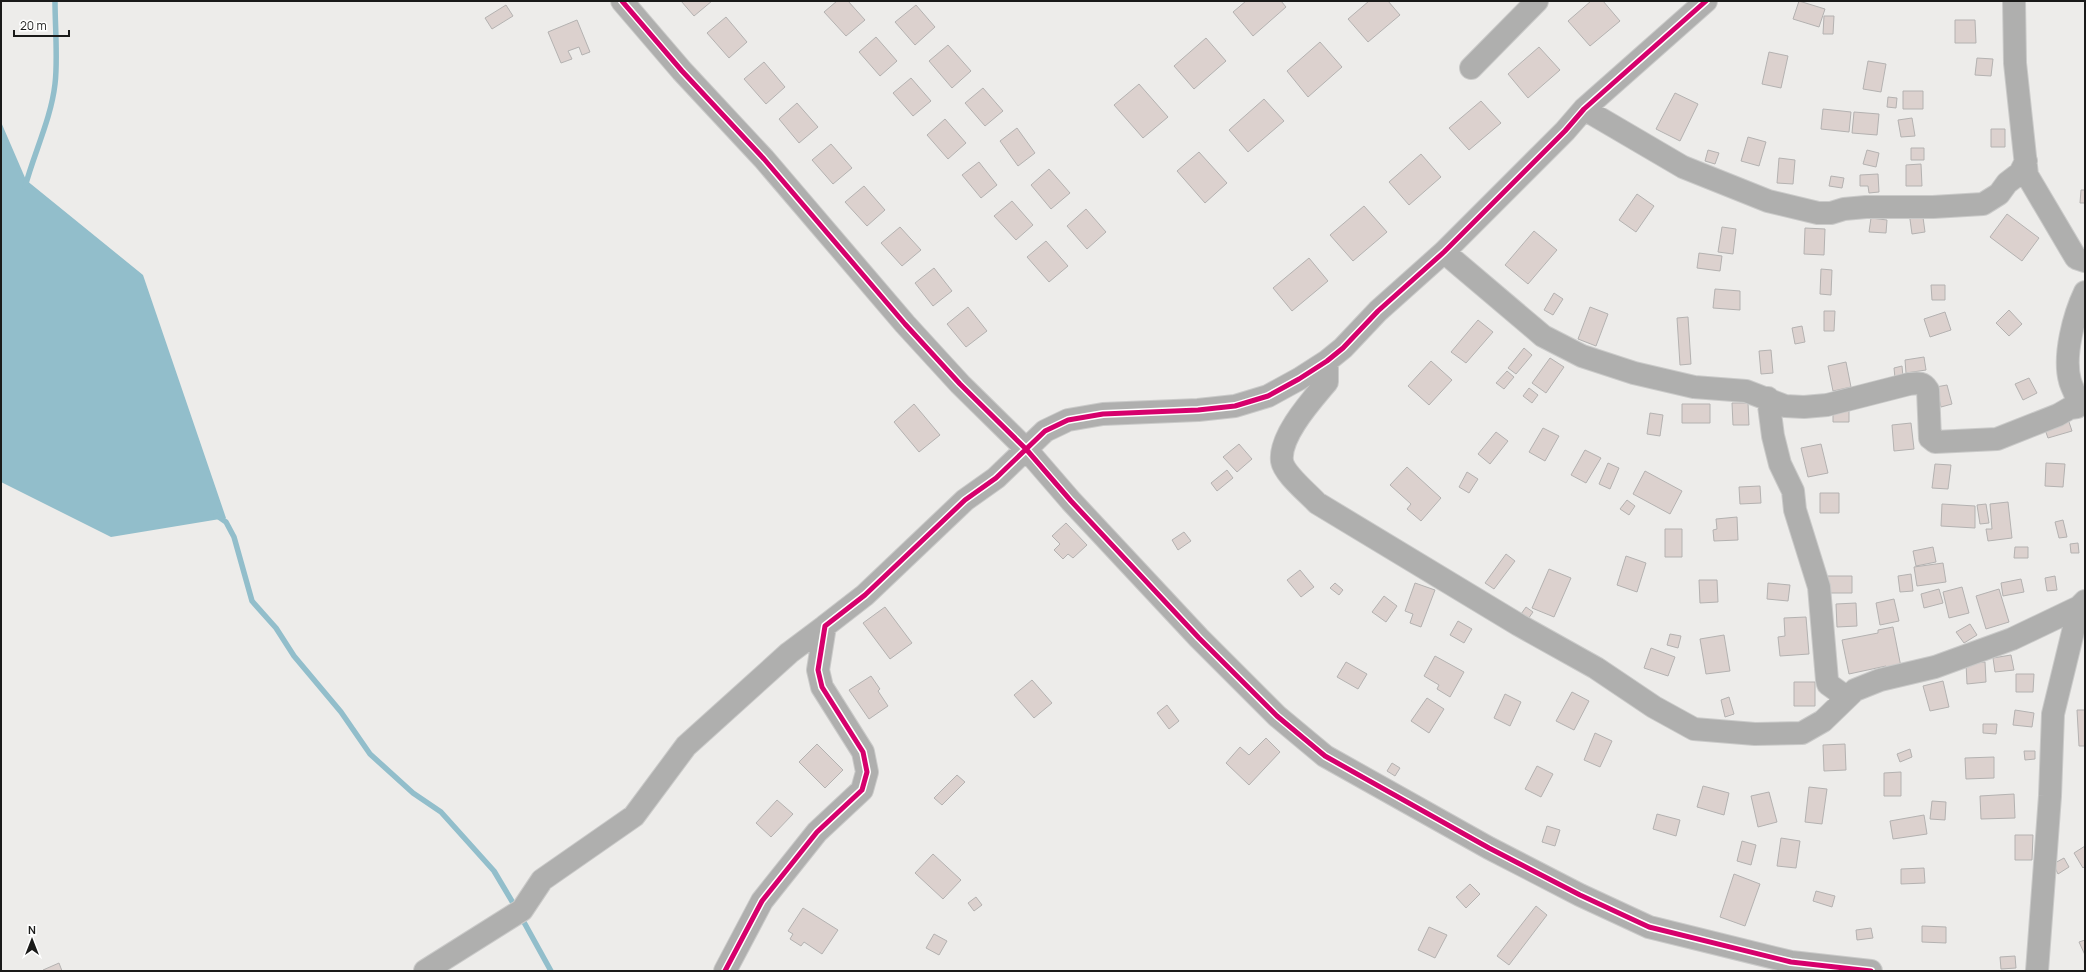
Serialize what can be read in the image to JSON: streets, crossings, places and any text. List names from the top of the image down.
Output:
{
  "scale_bar": "20 m",
  "north": "top"
}
